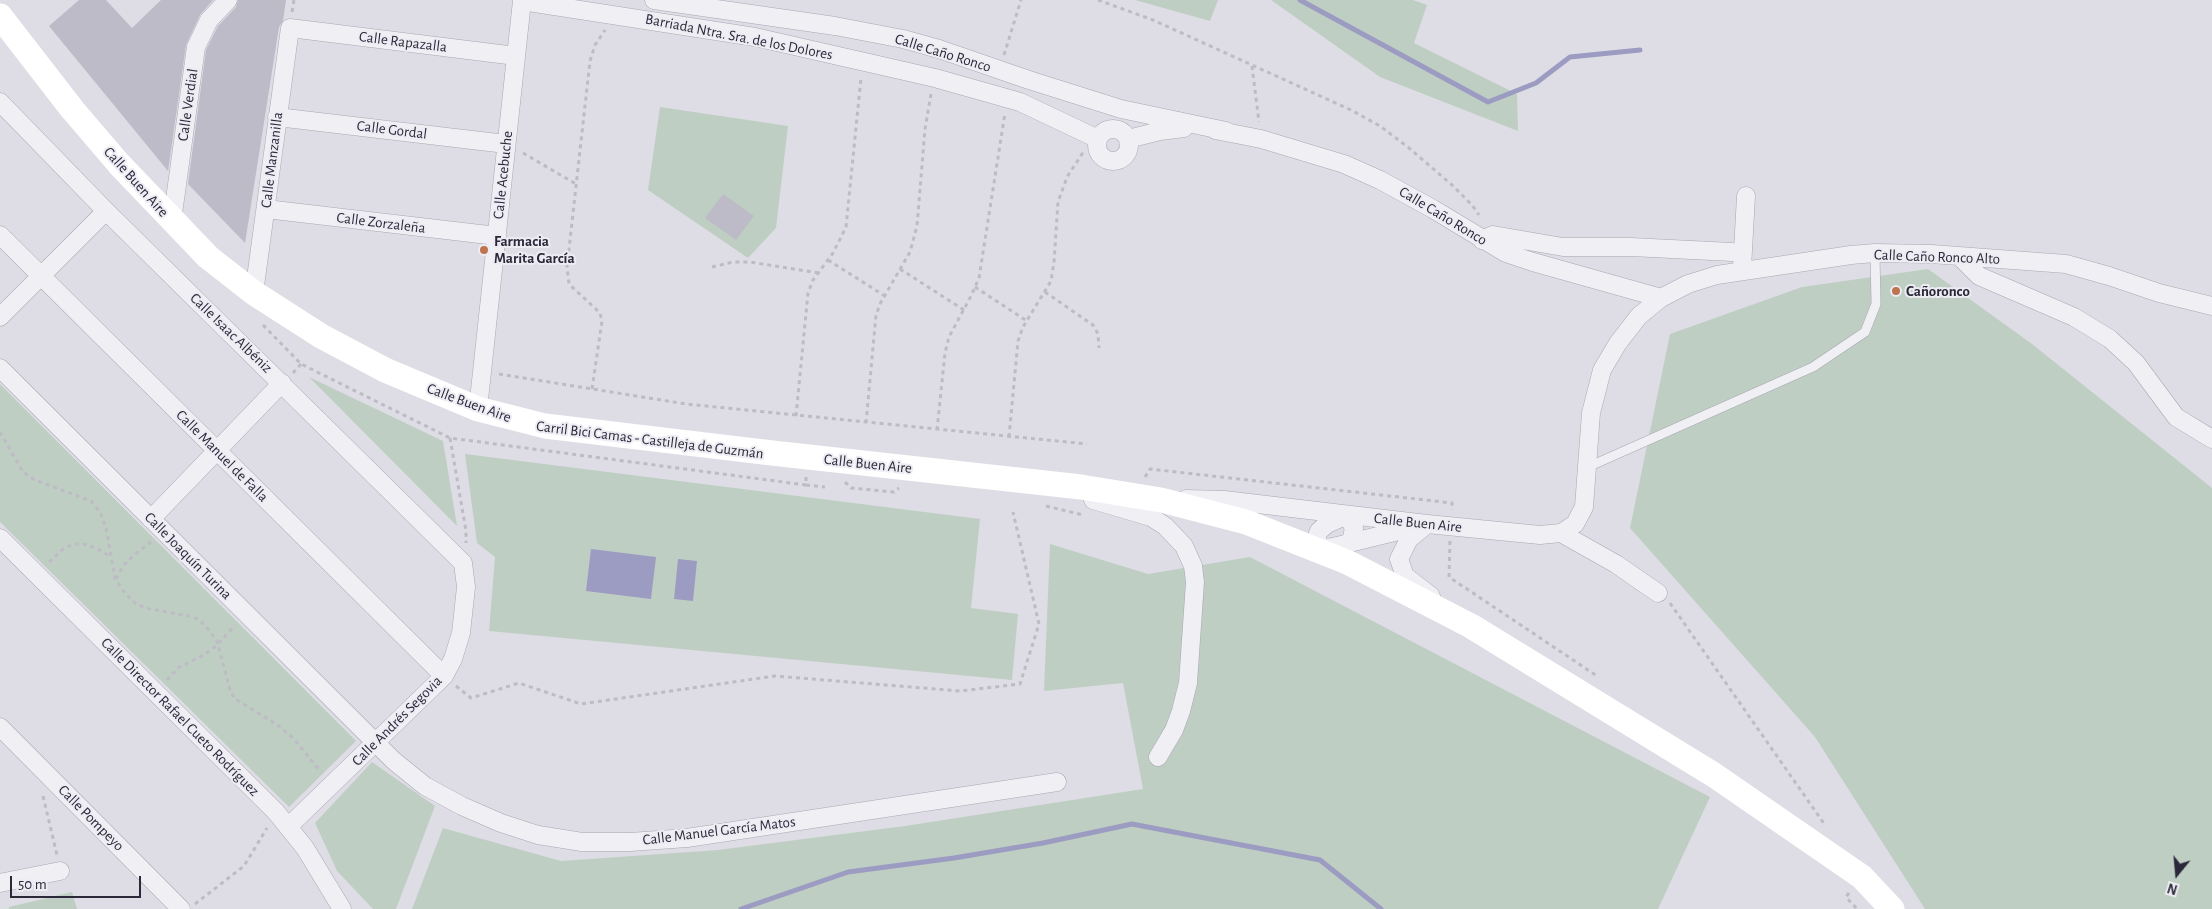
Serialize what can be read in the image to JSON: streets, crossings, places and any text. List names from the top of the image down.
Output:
{
  "streets": {
    "main road": ["Calle Buen Aire"],
    "street": [
      "Barriada Ntra. Sra. de los Dolores",
      "Calle Rapazalla",
      "Calle Caño Ronco",
      "Calle Verdial",
      "Calle Gordal",
      "Calle Manzanilla",
      "Calle Acebuche",
      "Calle Zorzaleña",
      "Calle Caño Ronco Alto",
      "Calle Isaac Albéniz",
      "Calle Manuel de Falla",
      "Calle Joaquín Turina",
      "Calle Director Rafael Cueto Rodríguez",
      "Calle Andrés Segovia",
      "Calle Pompeyo",
      "Calle Manuel García Matos"
    ]
  },
  "crossings": [
    ["Barriada Ntra. Sra. de los Dolores", "Calle Caño Ronco"],
    ["Barriada Ntra. Sra. de los Dolores", "Calle Acebuche"],
    ["Calle Rapazalla", "Calle Manzanilla"],
    ["Calle Rapazalla", "Calle Acebuche"],
    ["Calle Caño Ronco", "Calle Caño Ronco Alto"],
    ["Calle Verdial", "Calle Buen Aire"],
    ["Calle Gordal", "Calle Manzanilla"],
    ["Calle Gordal", "Calle Acebuche"],
    ["Calle Manzanilla", "Calle Buen Aire"],
    ["Calle Manzanilla", "Calle Zorzaleña"],
    ["Calle Acebuche", "Calle Buen Aire"],
    ["Calle Acebuche", "Calle Zorzaleña"],
    ["Calle Buen Aire", "Calle Caño Ronco Alto"],
    ["Calle Isaac Albéniz", "Calle Andrés Segovia"],
    ["Calle Manuel de Falla", "Calle Andrés Segovia"],
    ["Calle Joaquín Turina", "Calle Andrés Segovia"],
    ["Calle Joaquín Turina", "Calle Manuel García Matos"],
    ["Calle Director Rafael Cueto Rodríguez", "Calle Andrés Segovia"],
    ["Calle Andrés Segovia", "Calle Manuel García Matos"]
  ],
  "places": ["Farmacia Marita García", "Cañoronco"],
  "scale_bar": "50 m",
  "north": "bottom"
}
